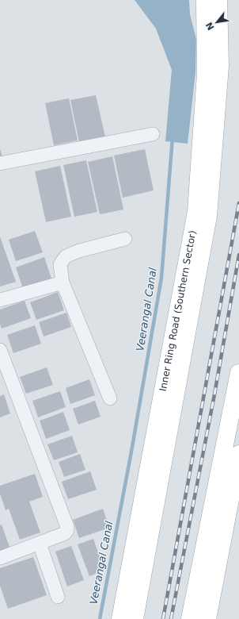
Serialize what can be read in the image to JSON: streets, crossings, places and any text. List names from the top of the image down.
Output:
{
  "streets": {
    "main road": ["Inner Ring Road (Southern Sector)"]
  },
  "water": ["Veerangal Canal"],
  "north": "bottom left"
}
